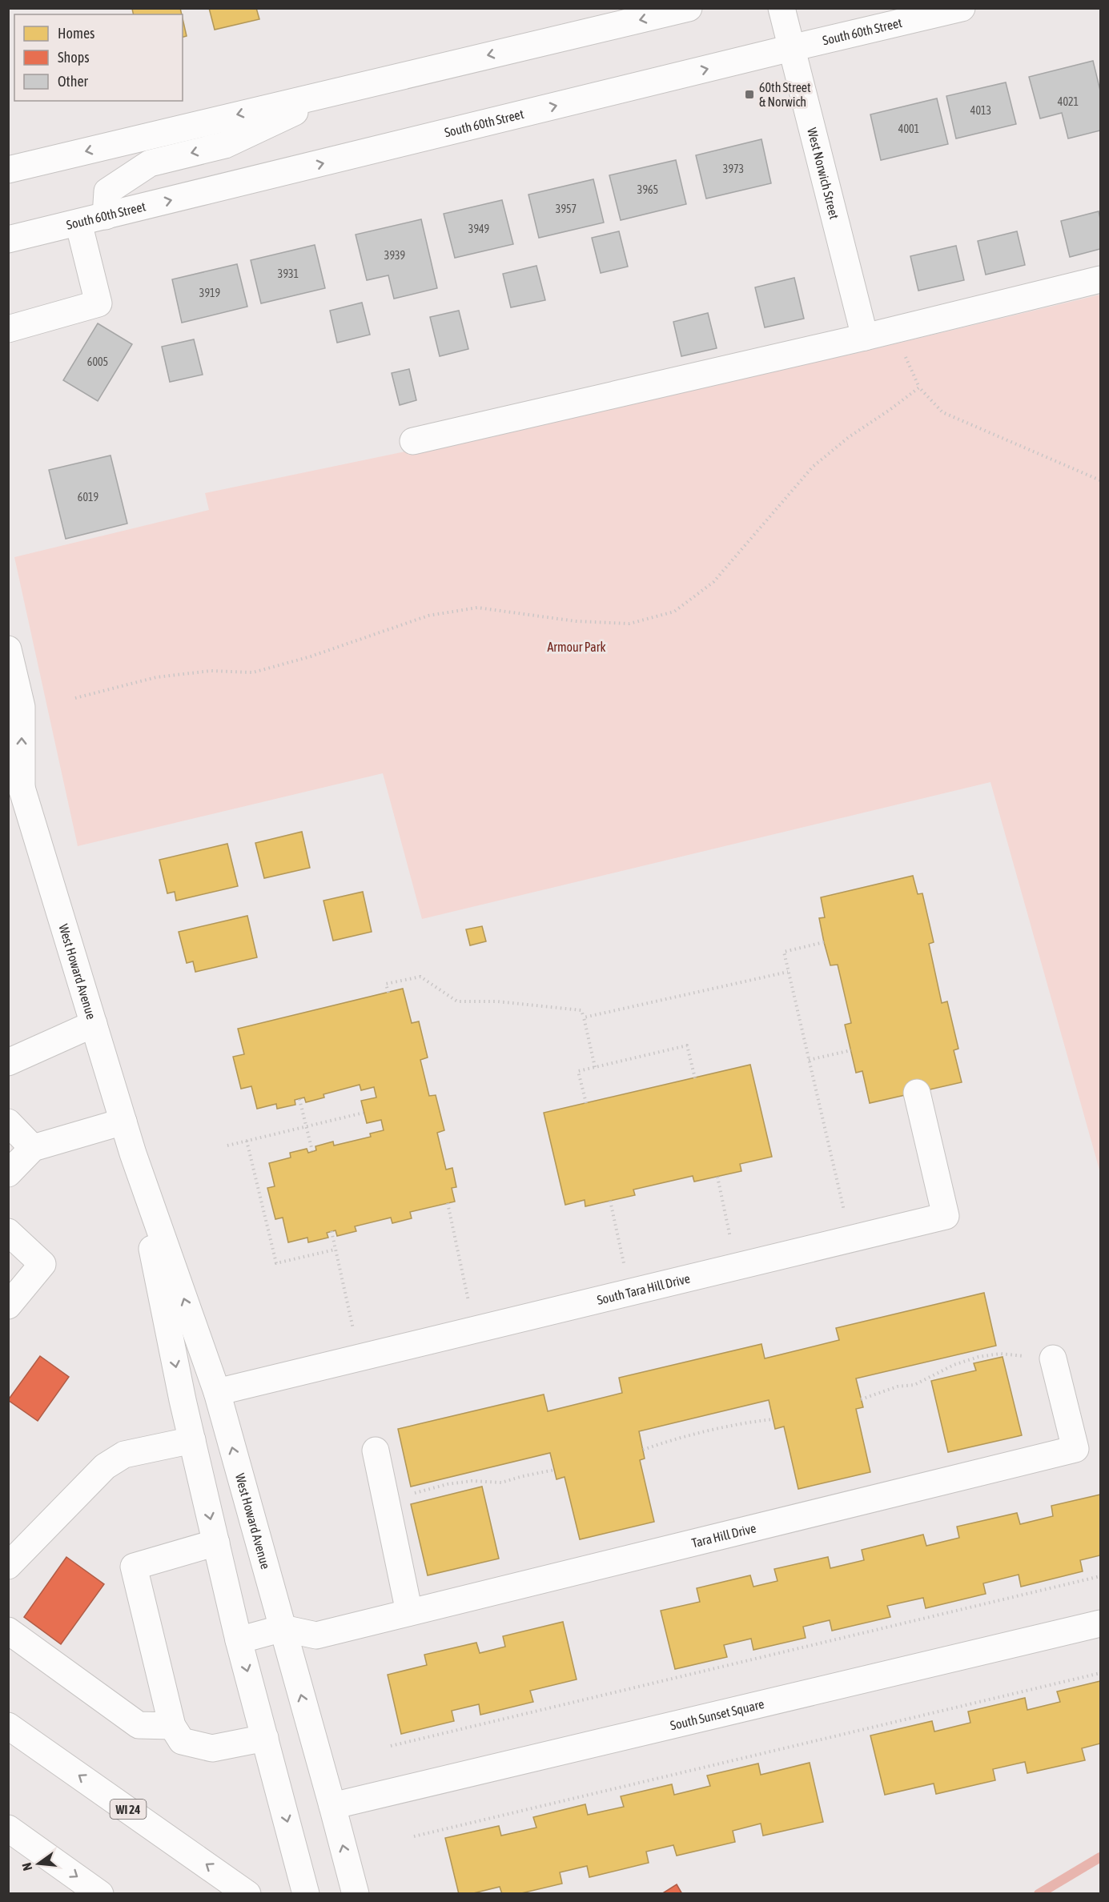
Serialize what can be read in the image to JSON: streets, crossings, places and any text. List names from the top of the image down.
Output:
{
  "streets": {
    "street": [
      "South 60th Street",
      "West Norwich Street",
      "West Howard Avenue",
      "South Tara Hill Drive",
      "Tara Hill Drive",
      "South Sunset Square",
      "WI 24"
    ]
  },
  "crossings": [
    ["South 60th Street", "West Norwich Street"],
    ["West Howard Avenue", "South Tara Hill Drive"],
    ["West Howard Avenue", "Tara Hill Drive"],
    ["West Howard Avenue", "South Sunset Square"]
  ],
  "parks": ["Armour Park"],
  "places": {
    "transit": ["60th Street & Norwich"]
  },
  "house_numbers": [
    "4021",
    "4013",
    "4001",
    "3973",
    "3965",
    "3957",
    "3949",
    "3939",
    "3931",
    "3919",
    "6005",
    "6019"
  ],
  "legend": ["Homes", "Shops", "Other"],
  "north": "left"
}
